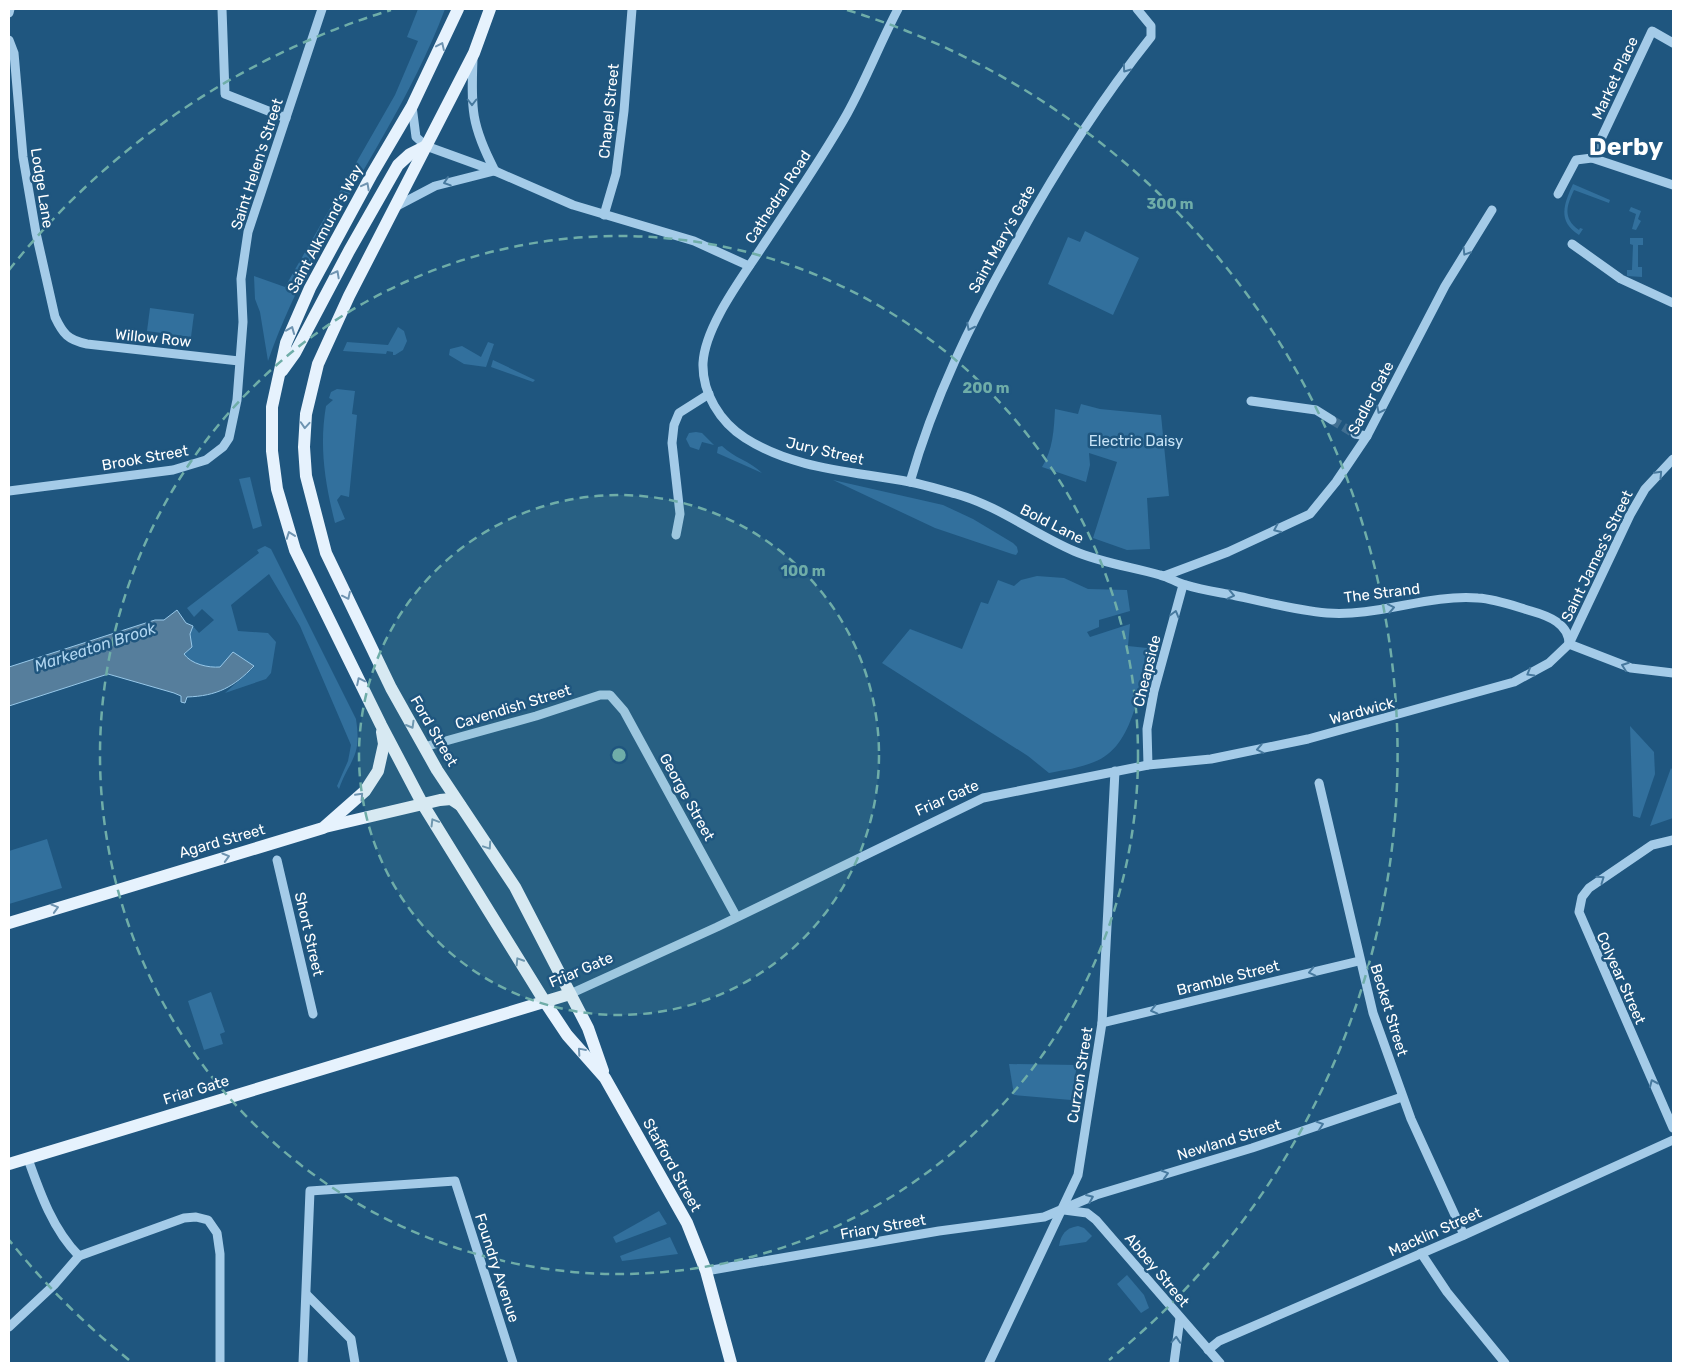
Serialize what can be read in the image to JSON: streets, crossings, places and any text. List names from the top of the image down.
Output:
{
  "streets": {
    "main road": [
      "Saint Alkmund's Way",
      "Ford Street",
      "Friar Gate",
      "Agard Street",
      "Stafford Street"
    ],
    "street": [
      "Market Place",
      "Chapel Street",
      "Saint Helen's Street",
      "Lodge Lane",
      "Cathedral Road",
      "Saint Mary's Gate",
      "Willow Row",
      "Sadler Gate",
      "Jury Street",
      "Brook Street",
      "Bold Lane",
      "Saint James's Street",
      "The Strand",
      "Cheapside",
      "Cavendish Street",
      "Wardwick",
      "George Street",
      "Short Street",
      "Bramble Street",
      "Colyear Street",
      "Becket Street",
      "Curzon Street",
      "Newland Street",
      "Friary Street",
      "Macklin Street",
      "Foundry Avenue",
      "Abbey Street"
    ]
  },
  "crossings": [
    ["Chapel Street", "Cathedral Road"],
    ["Saint Helen's Street", "Willow Row"],
    ["Saint Helen's Street", "Brook Street"],
    ["Lodge Lane", "Willow Row"],
    ["Cathedral Road", "Jury Street"],
    ["Saint Alkmund's Way", "Agard Street"],
    ["Saint Mary's Gate", "Jury Street"],
    ["Saint Mary's Gate", "Bold Lane"],
    ["Willow Row", "Brook Street"],
    ["Sadler Gate", "Bold Lane"],
    ["Jury Street", "Bold Lane"],
    ["Bold Lane", "The Strand"],
    ["Bold Lane", "Cheapside"],
    ["Saint James's Street", "The Strand"],
    ["Saint James's Street", "Wardwick"],
    ["The Strand", "Cheapside"],
    ["The Strand", "Wardwick"],
    ["Cheapside", "Wardwick"],
    ["Cheapside", "Friar Gate"],
    ["Cavendish Street", "Ford Street"],
    ["Cavendish Street", "George Street"],
    ["Wardwick", "Friar Gate"],
    ["Ford Street", "Friar Gate"],
    ["Ford Street", "Stafford Street"],
    ["George Street", "Friar Gate"],
    ["Friar Gate", "Curzon Street"],
    ["Friar Gate", "Stafford Street"],
    ["Bramble Street", "Becket Street"],
    ["Bramble Street", "Curzon Street"],
    ["Becket Street", "Newland Street"],
    ["Becket Street", "Macklin Street"],
    ["Curzon Street", "Newland Street"],
    ["Curzon Street", "Friary Street"],
    ["Curzon Street", "Abbey Street"],
    ["Newland Street", "Friary Street"],
    ["Newland Street", "Abbey Street"],
    ["Stafford Street", "Friary Street"],
    ["Friary Street", "Abbey Street"],
    ["Macklin Street", "Abbey Street"]
  ],
  "one_way": [
    "Saint Alkmund's Way",
    "Saint Mary's Gate",
    "Sadler Gate",
    "Saint James's Street",
    "The Strand",
    "Cheapside",
    "Wardwick",
    "Agard Street",
    "Bramble Street",
    "Newland Street"
  ],
  "districts": ["Derby"],
  "water": ["Markeaton Brook"],
  "parks": ["Electric Daisy"],
  "rings": ["300 m", "200 m", "100 m"]
}
